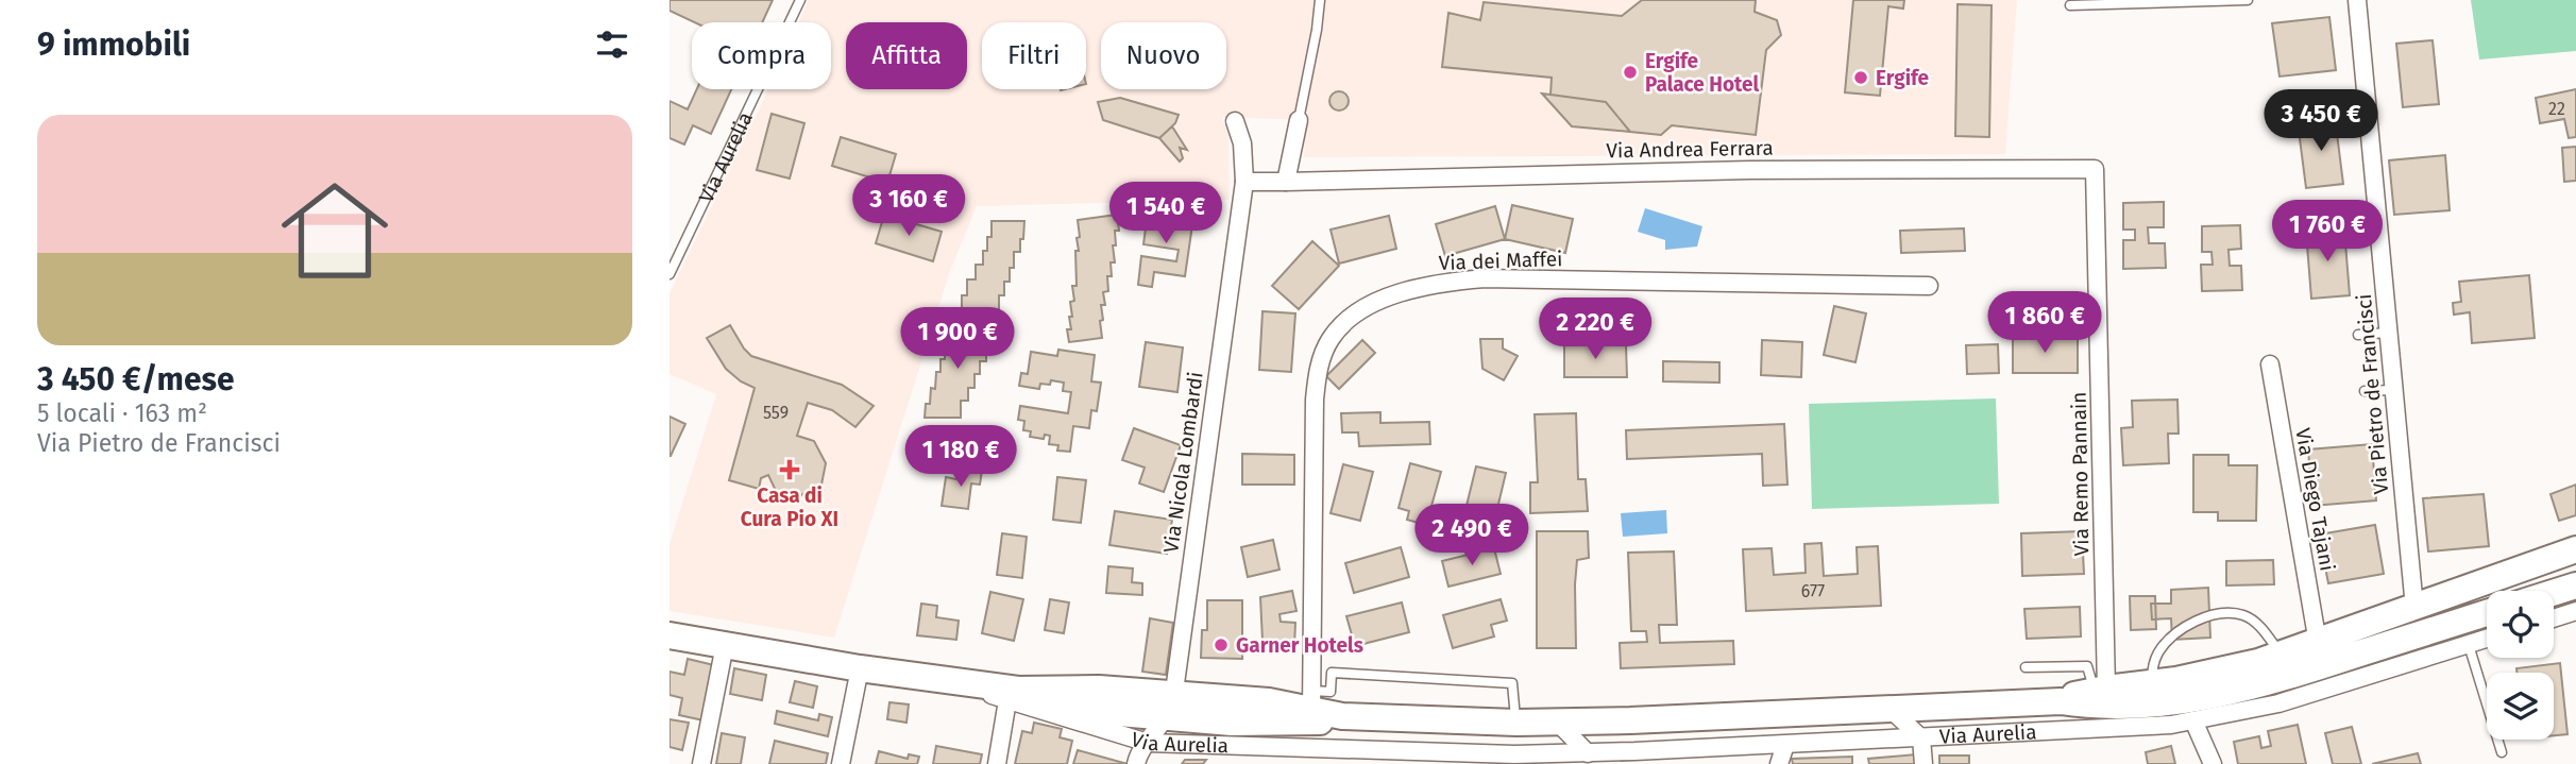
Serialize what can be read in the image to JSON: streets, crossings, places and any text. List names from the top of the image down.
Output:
{
  "streets": {
    "main road": ["Via Aurelia"],
    "street": [
      "Via Andrea Ferrara",
      "Via dei Maffei",
      "Via Pietro de Francisci",
      "Via Nicola Lombardi",
      "Via Remo Pannain",
      "Via Diego Tajani"
    ]
  },
  "crossings": [
    ["Via Andrea Ferrara", "Via Nicola Lombardi"],
    ["Via Andrea Ferrara", "Via Remo Pannain"],
    ["Via Aurelia", "Via dei Maffei"],
    ["Via Aurelia", "Via Pietro de Francisci"],
    ["Via Aurelia", "Via Nicola Lombardi"],
    ["Via Aurelia", "Via Remo Pannain"],
    ["Via Aurelia", "Via Diego Tajani"]
  ],
  "places": {
    "other": ["Ergife Palace Hotel", "Ergife", "Garner Hotels"],
    "health": ["Casa di Cura Pio XI"]
  },
  "house_numbers": ["22", "559", "677"],
  "page": {
    "heading": "9 immobili",
    "chip": [
      "Compra",
      "Affitta",
      "Filtri",
      "Nuovo"
    ],
    "list": [
      {
        "name": "3 450 €/mese",
        "note": "5 locali · 163 m² · Via Pietro de Francisci"
      }
    ],
    "price": [
      "3 450 €",
      "3 160 €",
      "1 540 €",
      "1 760 €",
      "1 860 €",
      "2 220 €",
      "1 900 €",
      "1 180 €",
      "2 490 €"
    ]
  }
}
